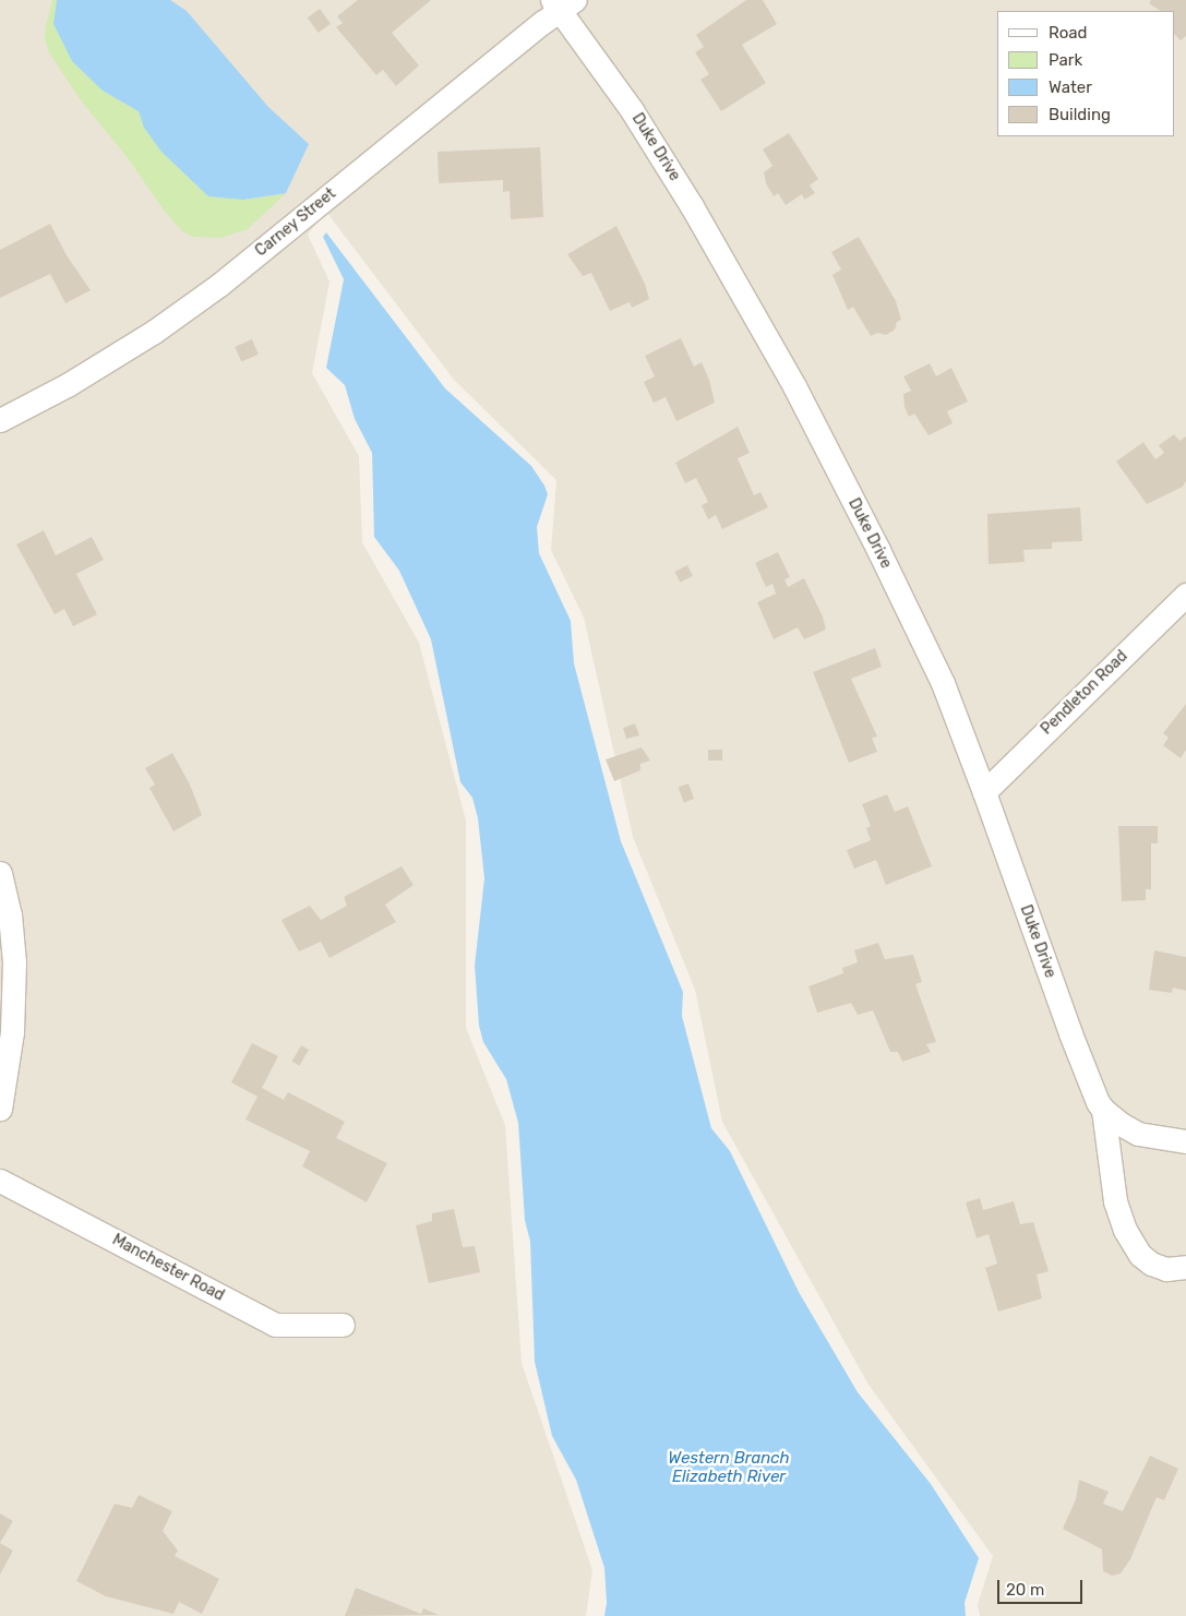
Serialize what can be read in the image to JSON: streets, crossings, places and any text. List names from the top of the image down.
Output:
{
  "streets": {
    "street": [
      "Duke Drive",
      "Carney Street",
      "Pendleton Road",
      "Manchester Road"
    ]
  },
  "crossings": [
    ["Duke Drive", "Carney Street"],
    ["Duke Drive", "Pendleton Road"]
  ],
  "water": ["Western Branch Elizabeth River"],
  "legend": [
    "Road",
    "Park",
    "Water",
    "Building"
  ],
  "scale_bar": "20 m"
}
